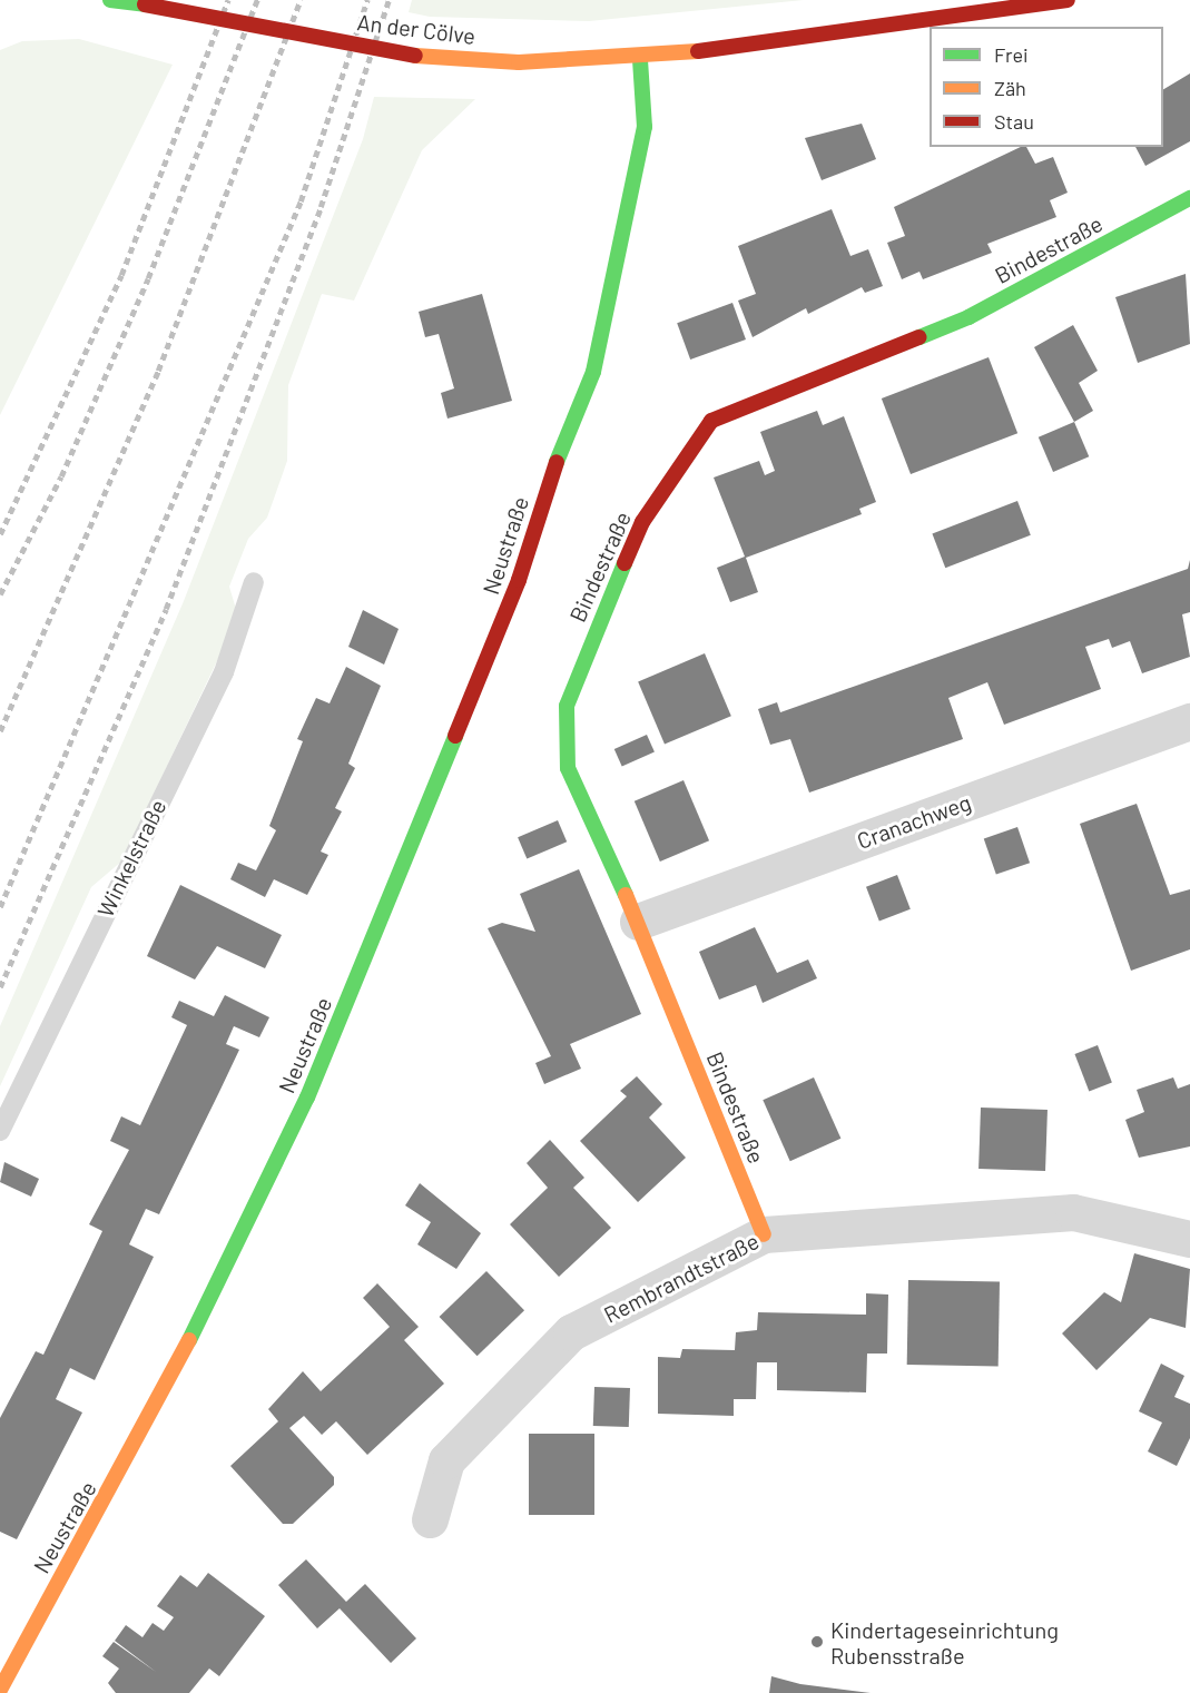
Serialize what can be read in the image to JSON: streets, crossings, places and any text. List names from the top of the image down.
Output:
{
  "streets": {
    "street": [
      "An der Cölve",
      "Bindestraße",
      "Neustraße",
      "Cranachweg",
      "Rembrandtstraße"
    ],
    "lane": ["Winkelstraße"]
  },
  "crossings": [
    ["An der Cölve", "Neustraße"],
    ["Bindestraße", "Cranachweg"],
    ["Bindestraße", "Rembrandtstraße"]
  ],
  "places": ["Kindertageseinrichtung Rubensstraße"],
  "legend": ["Frei", "Zäh", "Stau"]
}
